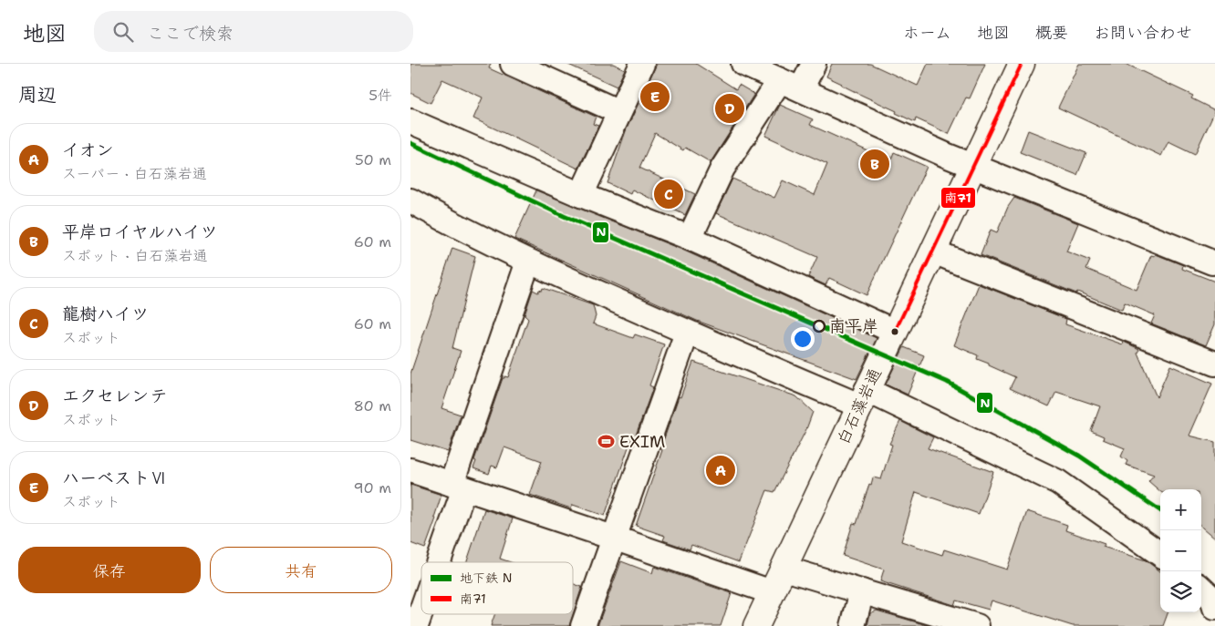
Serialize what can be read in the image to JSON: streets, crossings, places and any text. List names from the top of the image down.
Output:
{
  "streets": {
    "main road": ["白石藻岩通"]
  },
  "places": {
    "other": ["南平岸"],
    "sports": ["EXIM"]
  },
  "lines": ["transit line 南71", "metro line N"],
  "legend": ["地下鉄 N", "南71"],
  "page": {
    "header": "地図",
    "search": "ここで検索",
    "nav": [
      "ホーム",
      "地図",
      "概要",
      "お問い合わせ"
    ],
    "heading": ["周辺", "5件"],
    "pins": [
      "E",
      "D",
      "B",
      "C",
      "A"
    ],
    "list": [
      {
        "mark": "A",
        "name": "イオン",
        "note": "スーパー · 白石藻岩通",
        "value": "50 m"
      },
      {
        "mark": "B",
        "name": "平岸ロイヤルハイツ",
        "note": "スポット · 白石藻岩通",
        "value": "60 m"
      },
      {
        "mark": "C",
        "name": "龍樹ハイツ",
        "note": "スポット",
        "value": "60 m"
      },
      {
        "mark": "D",
        "name": "エクセレンテ",
        "note": "スポット",
        "value": "80 m"
      },
      {
        "mark": "E",
        "name": "ハーベストⅥ",
        "note": "スポット",
        "value": "90 m"
      }
    ],
    "map_buttons": ["+", "−"],
    "buttons": ["保存", "共有"]
  }
}
